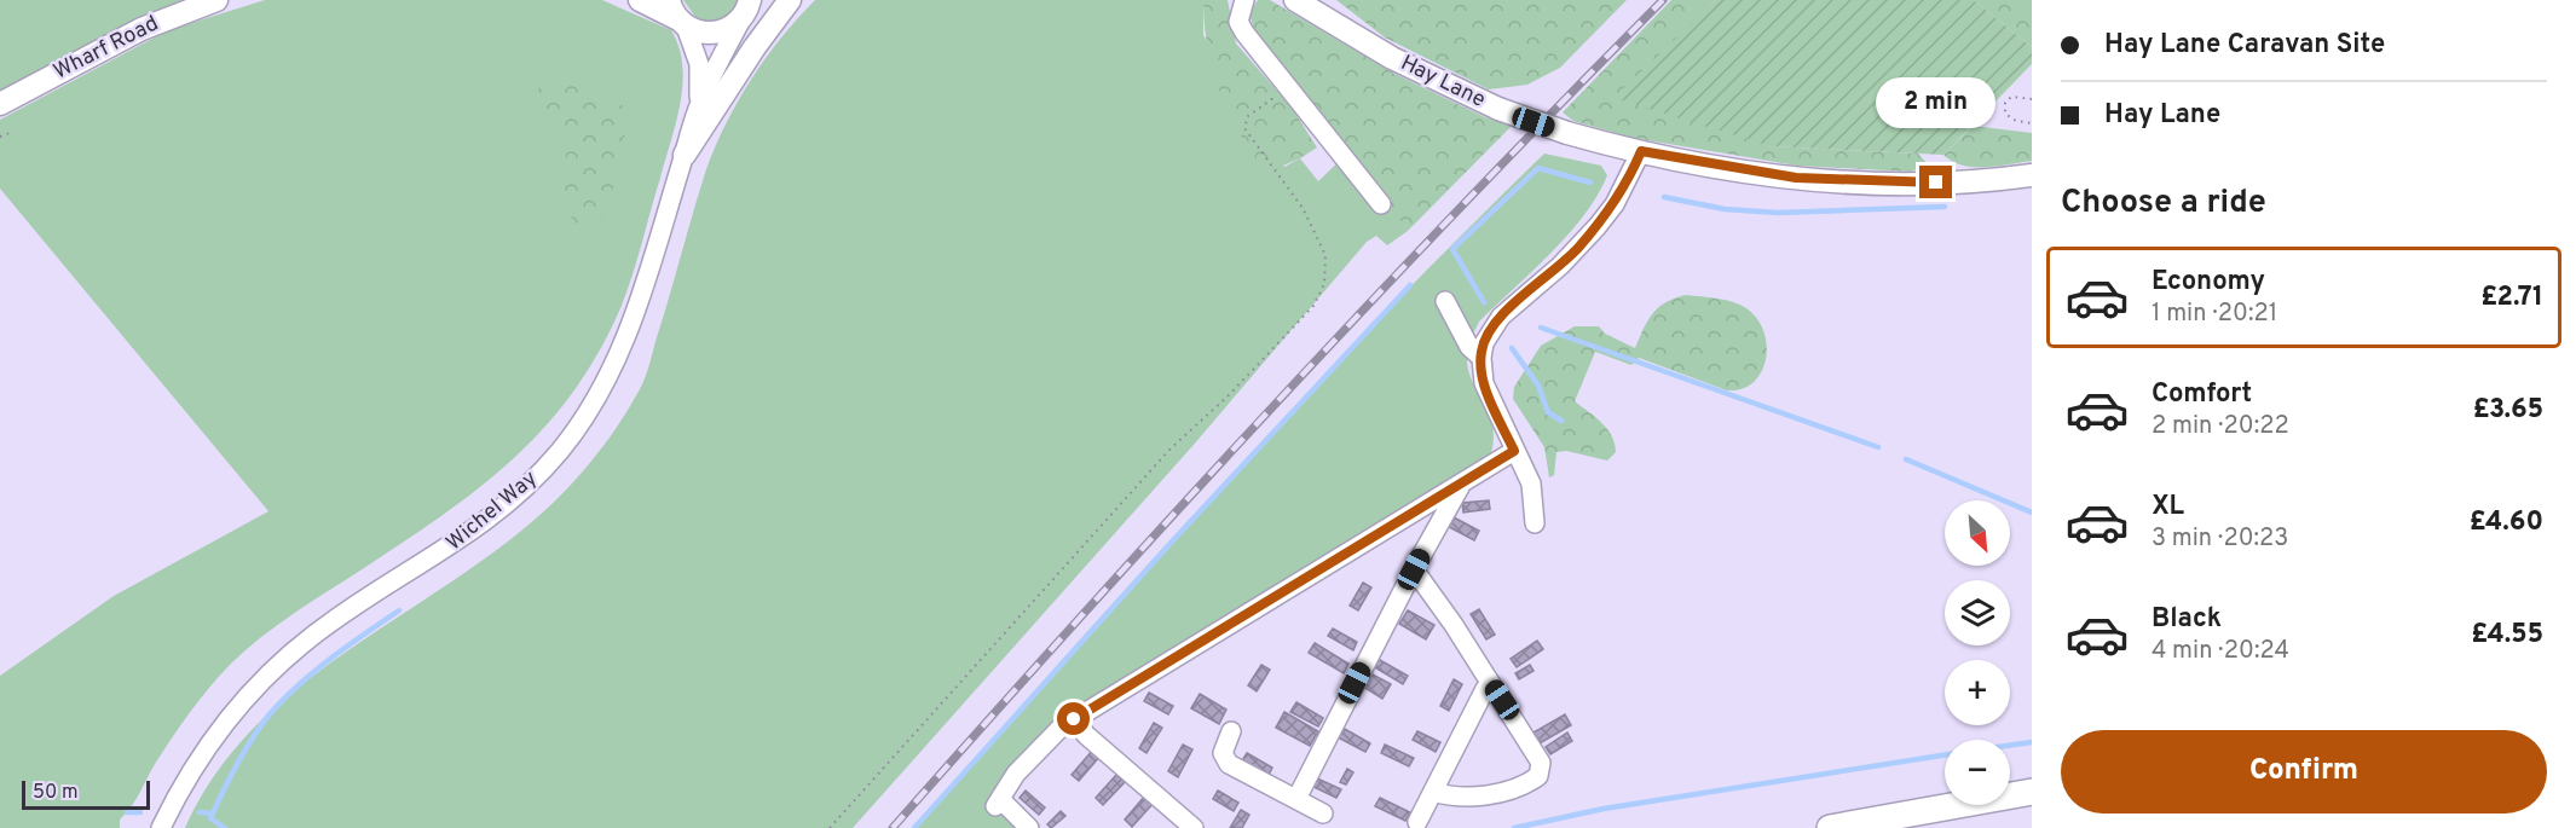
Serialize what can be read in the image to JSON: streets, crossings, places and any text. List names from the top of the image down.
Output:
{
  "streets": {
    "main road": ["Wharf Road", "Hay Lane"],
    "street": ["Wichel Way"]
  },
  "scale_bar": "50 m",
  "north": "bottom right",
  "page": {
    "banner": ["Hay Lane Caravan Site", "Hay Lane"],
    "bubble": "2 min",
    "heading": "Choose a ride",
    "list": [
      {
        "name": "Economy",
        "note": "1 min · 20:21",
        "value": "£2.71"
      },
      {
        "name": "Comfort",
        "note": "2 min · 20:22",
        "value": "£3.65"
      },
      {
        "name": "XL",
        "note": "3 min · 20:23",
        "value": "£4.60"
      },
      {
        "name": "Black",
        "note": "4 min · 20:24",
        "value": "£4.55"
      }
    ],
    "map_buttons": ["+", "−"],
    "buttons": "Confirm",
    "scale": "50 m"
  }
}
